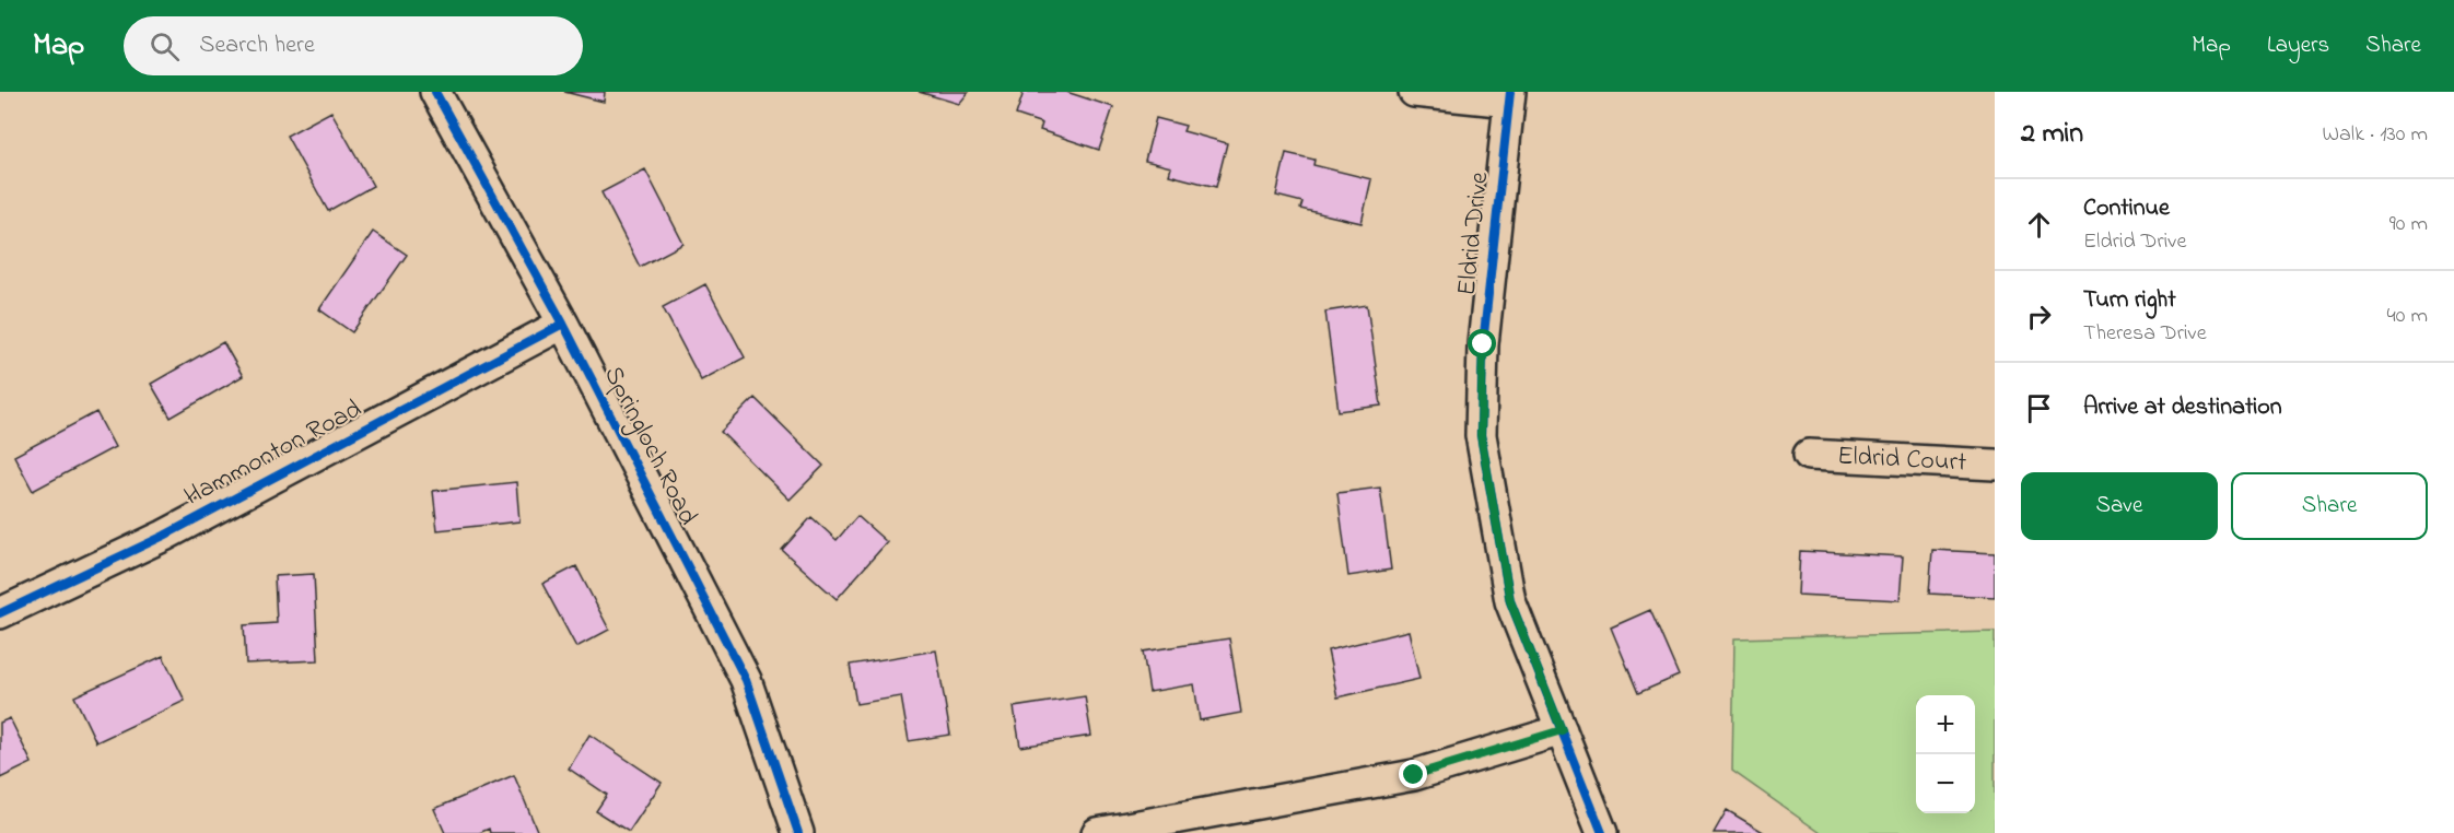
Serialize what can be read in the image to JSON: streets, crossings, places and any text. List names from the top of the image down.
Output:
{
  "streets": {
    "street": [
      "Eldrid Drive",
      "Springloch Road",
      "Hammonton Road",
      "Eldrid Court"
    ]
  },
  "crossings": [
    ["Springloch Road", "Hammonton Road"]
  ],
  "page": {
    "header": "Map",
    "search": "Search here",
    "nav": ["Map", "Layers", "Share"],
    "heading": ["2 min", "Walk · 130 m"],
    "list": [
      ["Continue", "Eldrid Drive", "90 m"],
      ["Turn right", "Theresa Drive", "40 m"],
      "Arrive at destination"
    ],
    "buttons": ["Save", "Share"],
    "map_buttons": ["+", "−"]
  }
}
